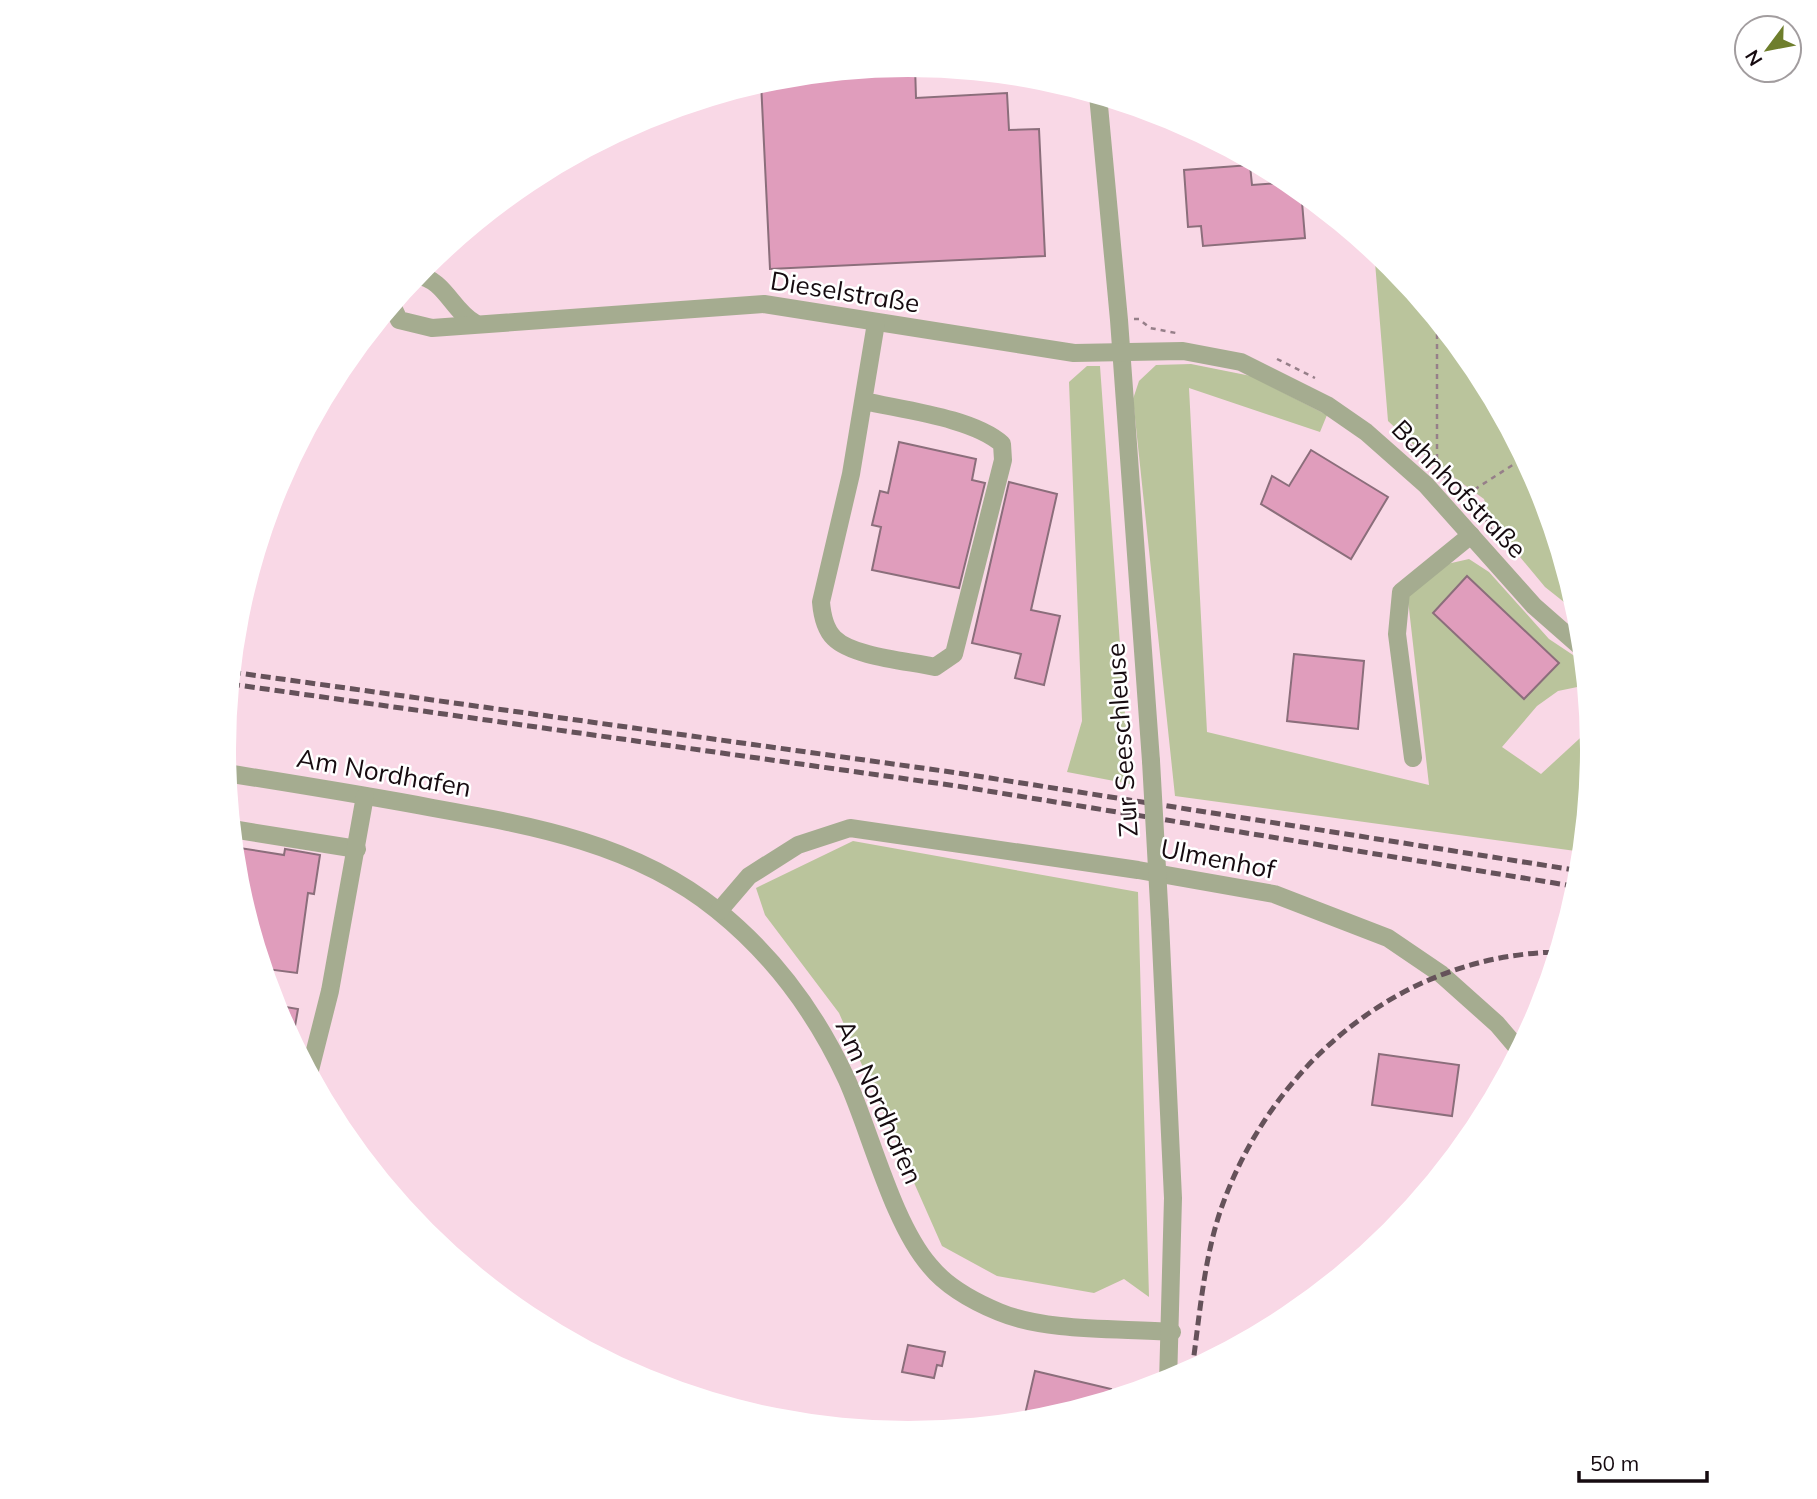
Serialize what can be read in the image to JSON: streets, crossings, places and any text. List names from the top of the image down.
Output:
{
  "streets": {
    "street": [
      "Dieselstraße",
      "Bahnhofstraße",
      "Zur Seeschleuse",
      "Am Nordhafen",
      "Ulmenhof"
    ]
  },
  "crossings": [
    ["Dieselstraße", "Bahnhofstraße"],
    ["Dieselstraße", "Zur Seeschleuse"],
    ["Bahnhofstraße", "Zur Seeschleuse"],
    ["Zur Seeschleuse", "Am Nordhafen"],
    ["Am Nordhafen", "Ulmenhof"]
  ],
  "scale_bar": "50 m",
  "north": "bottom left"
}
